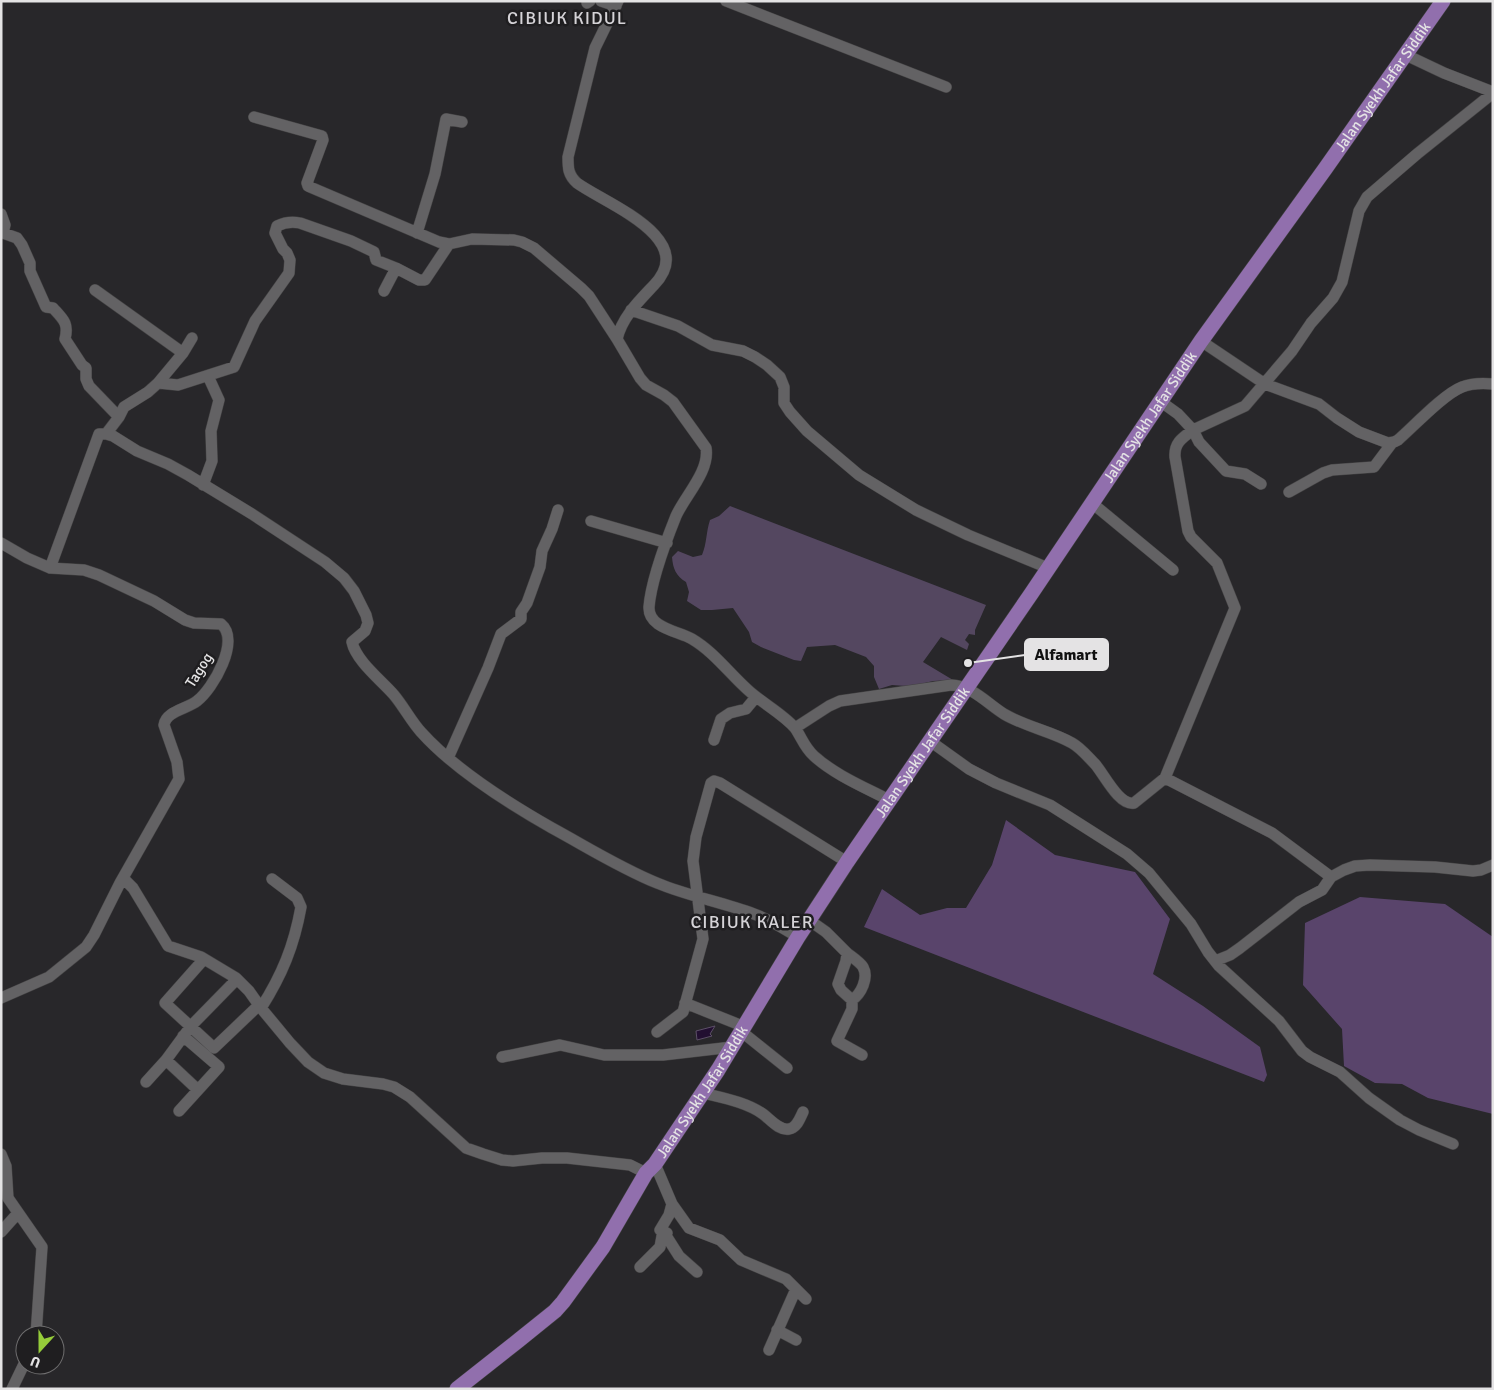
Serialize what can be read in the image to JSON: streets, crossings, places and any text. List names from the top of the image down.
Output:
{
  "streets": {
    "main road": ["Jalan Syekh Jafar Siddik"],
    "street": ["Tagog"]
  },
  "districts": ["CIBIUK KIDUL", "CIBIUK KALER"],
  "places": ["Alfamart"],
  "north": "bottom"
}
